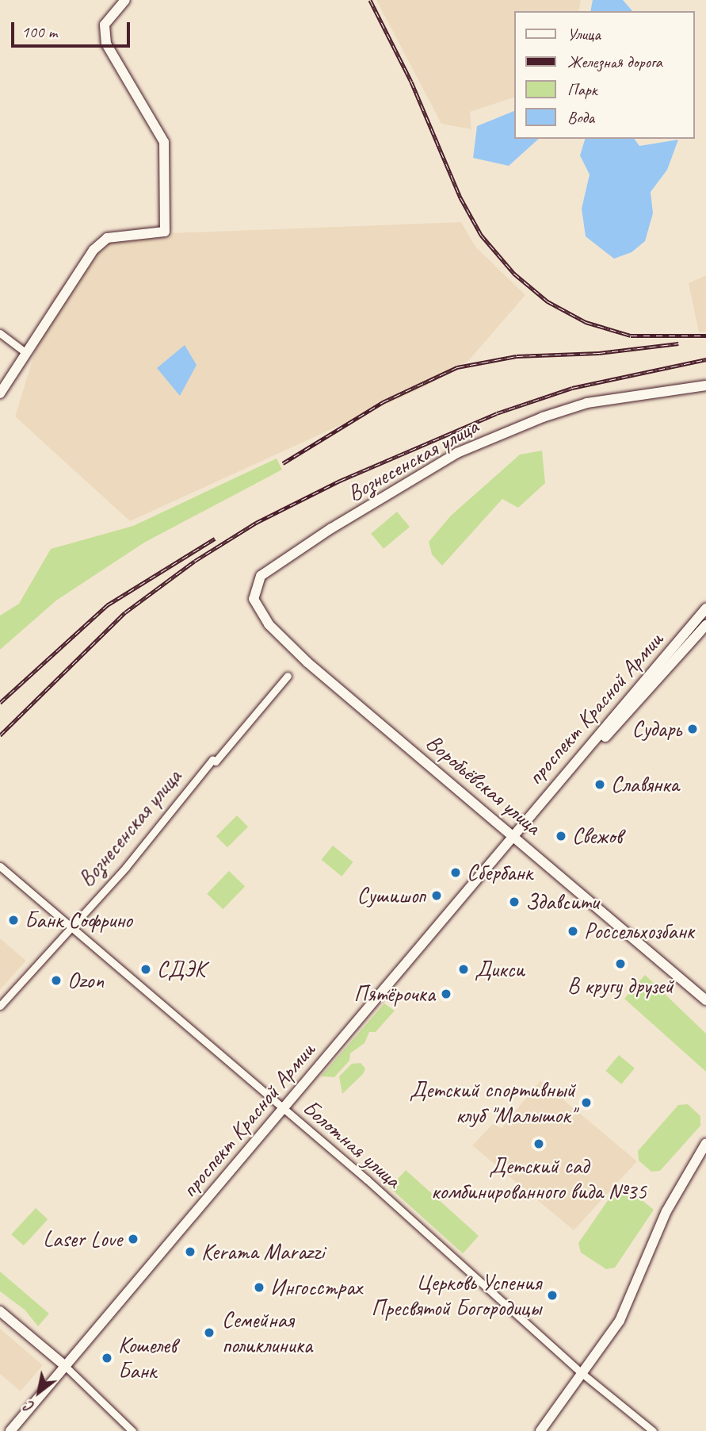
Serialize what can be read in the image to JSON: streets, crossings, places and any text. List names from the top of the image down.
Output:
{
  "streets": {
    "main road": ["Вознесенская улица", "проспект Красной Армии", "Воробьёвская улица"],
    "street": ["Болотная улица"]
  },
  "crossings": [
    ["Вознесенская улица", "Воробьёвская улица"],
    ["Вознесенская улица", "Болотная улица"],
    ["проспект Красной Армии", "Воробьёвская улица"],
    ["проспект Красной Армии", "Болотная улица"]
  ],
  "places": [
    "Сударь",
    "Славянка",
    "Свежов",
    "Сбербанк",
    "Сушишоп",
    "Здавсити",
    "Банк Софрино",
    "Россельхозбанк",
    "В кругу друзей",
    "СДЭК",
    "Дикси",
    "Ozon",
    "Пятёрочка",
    "Детский спортивный клуб \"Малышок\"",
    "Детский сад комбинированного вида №35",
    "Laser Love",
    "Kerama Marazzi",
    "Ингосстрах",
    "Церковь Успения Пресвятой Богородицы",
    "Семейная поликлиника",
    "Кошелев Банк"
  ],
  "legend": [
    "Улица",
    "Железная дорога",
    "Парк",
    "Вода"
  ],
  "scale_bar": "100 m",
  "north": "bottom left"
}
